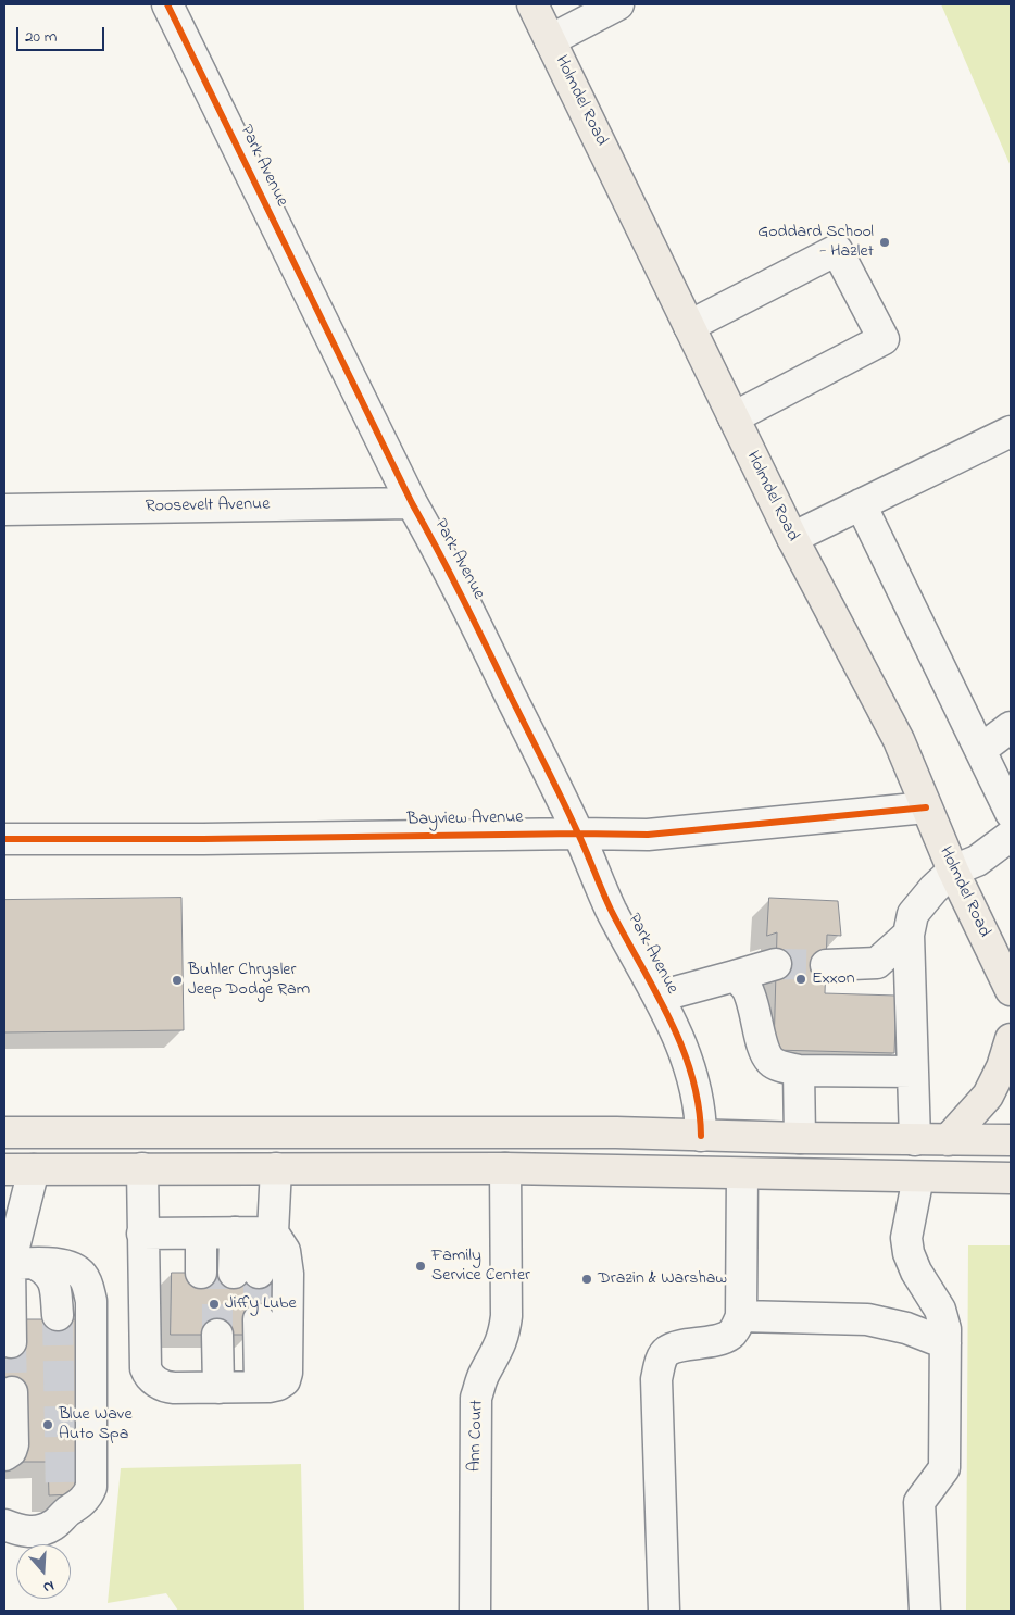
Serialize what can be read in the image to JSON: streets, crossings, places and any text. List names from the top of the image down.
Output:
{
  "streets": {
    "main road": ["Holmdel Road"],
    "street": [
      "Park Avenue",
      "Roosevelt Avenue",
      "Bayview Avenue",
      "Ann Court"
    ]
  },
  "crossings": [
    ["Holmdel Road", "Bayview Avenue"],
    ["Park Avenue", "Roosevelt Avenue"],
    ["Park Avenue", "Bayview Avenue"]
  ],
  "places": [
    "Goddard School - Hazlet",
    "Exxon",
    "Buhler Chrysler Jeep Dodge Ram",
    "Family Service Center",
    "Drazin & Warshaw",
    "Jiffy Lube",
    "Blue Wave Auto Spa"
  ],
  "scale_bar": "20 m",
  "north": "bottom"
}
